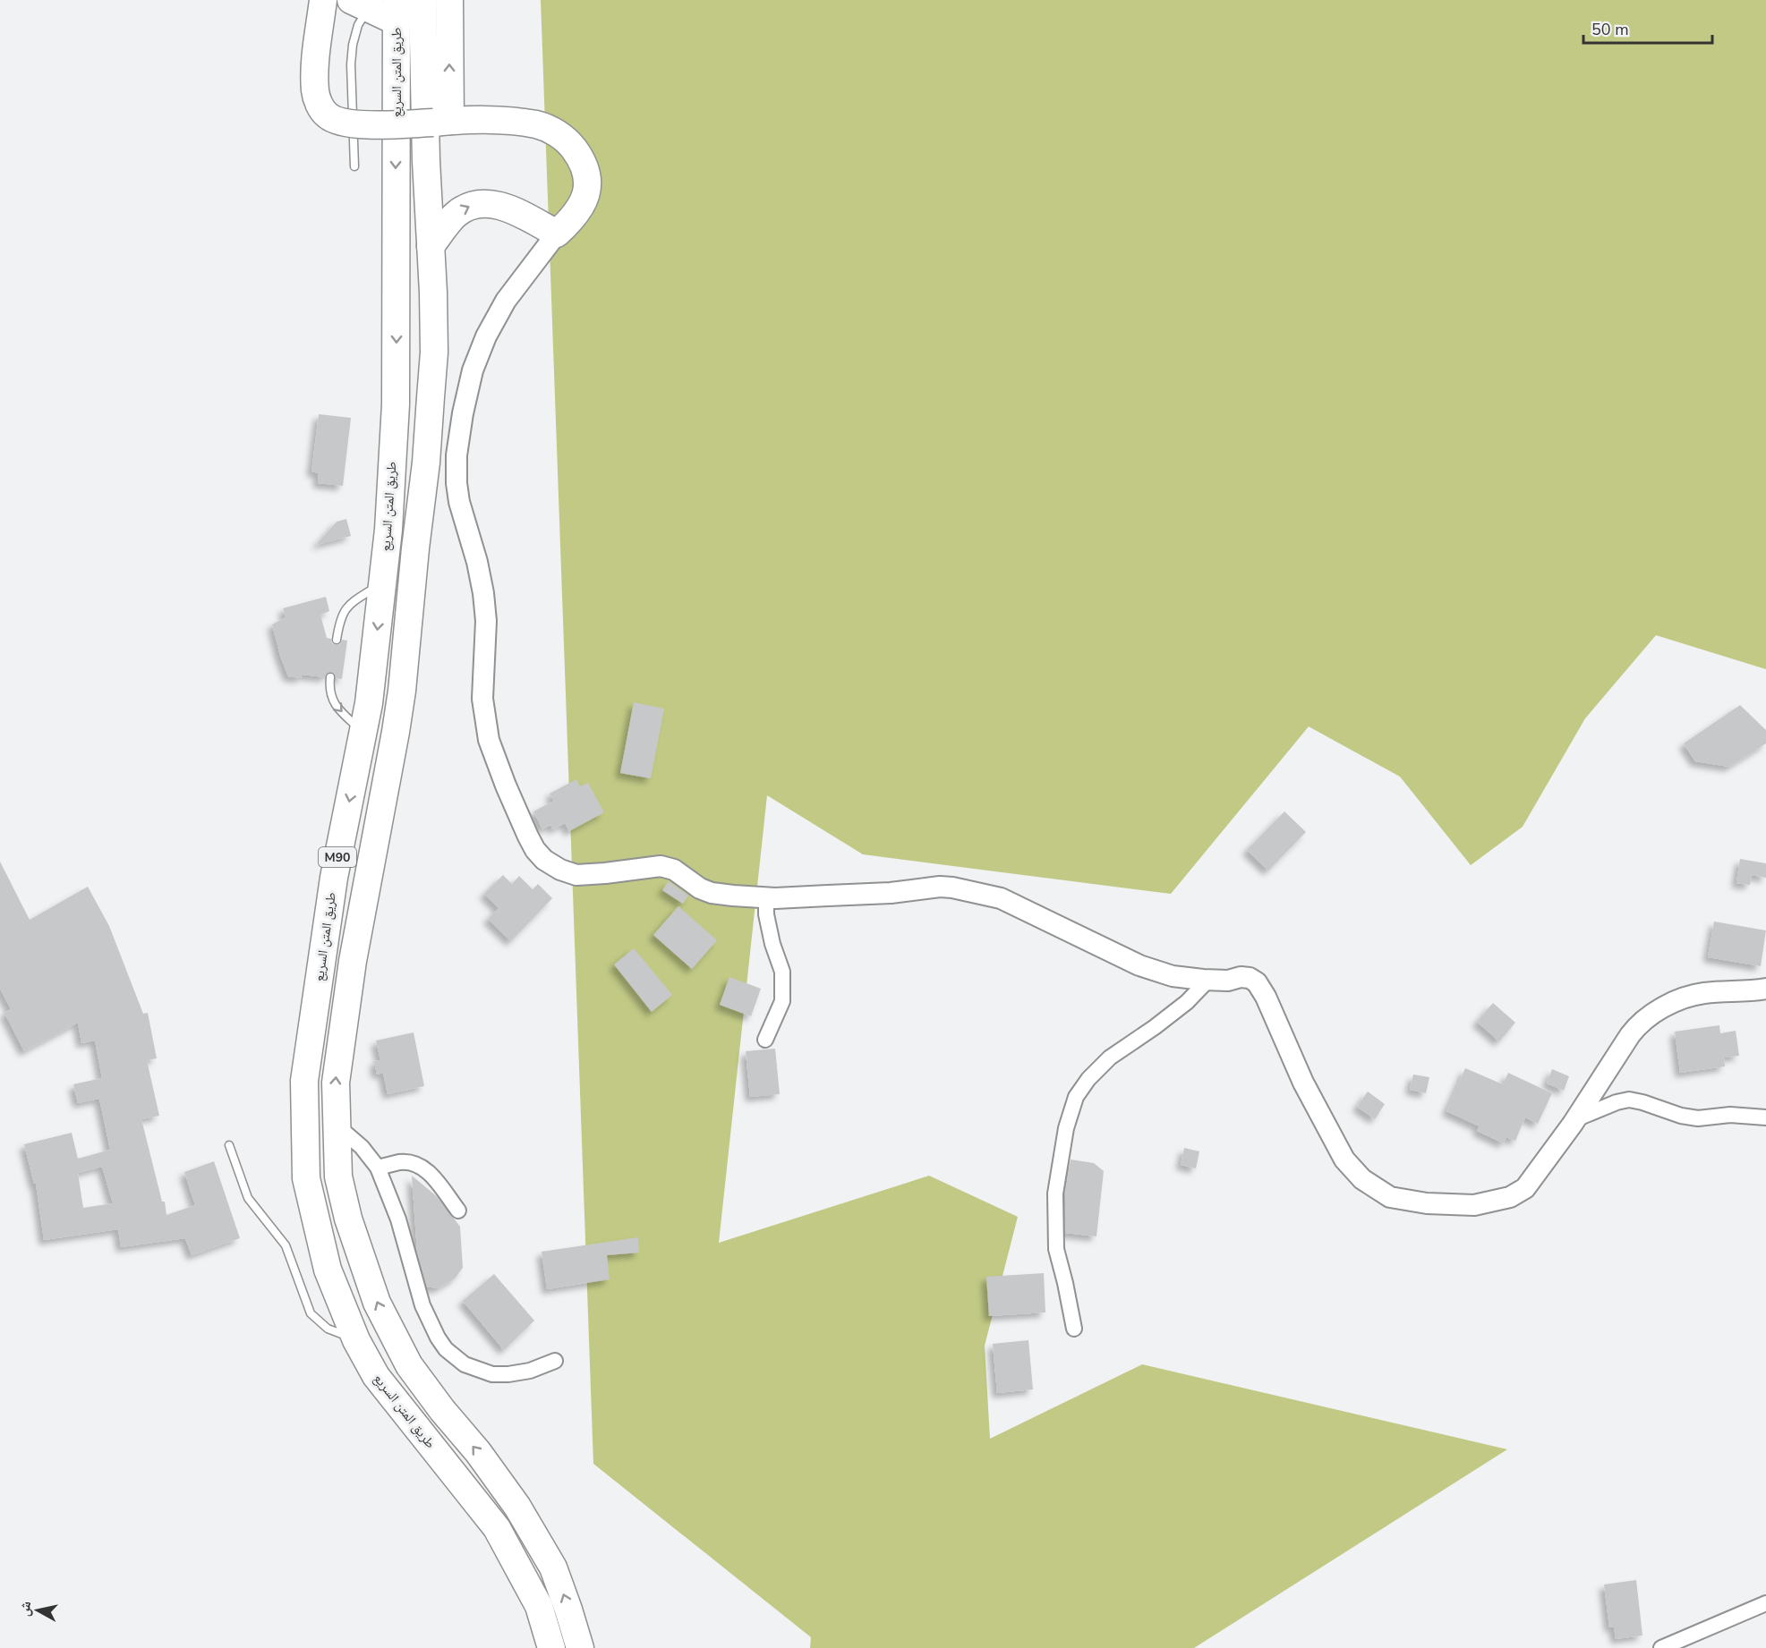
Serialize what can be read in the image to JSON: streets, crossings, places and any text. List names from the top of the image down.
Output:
{
  "streets": {
    "highway": ["طريق المتن السريع", "M90"]
  },
  "scale_bar": "50 m",
  "north": "left"
}
